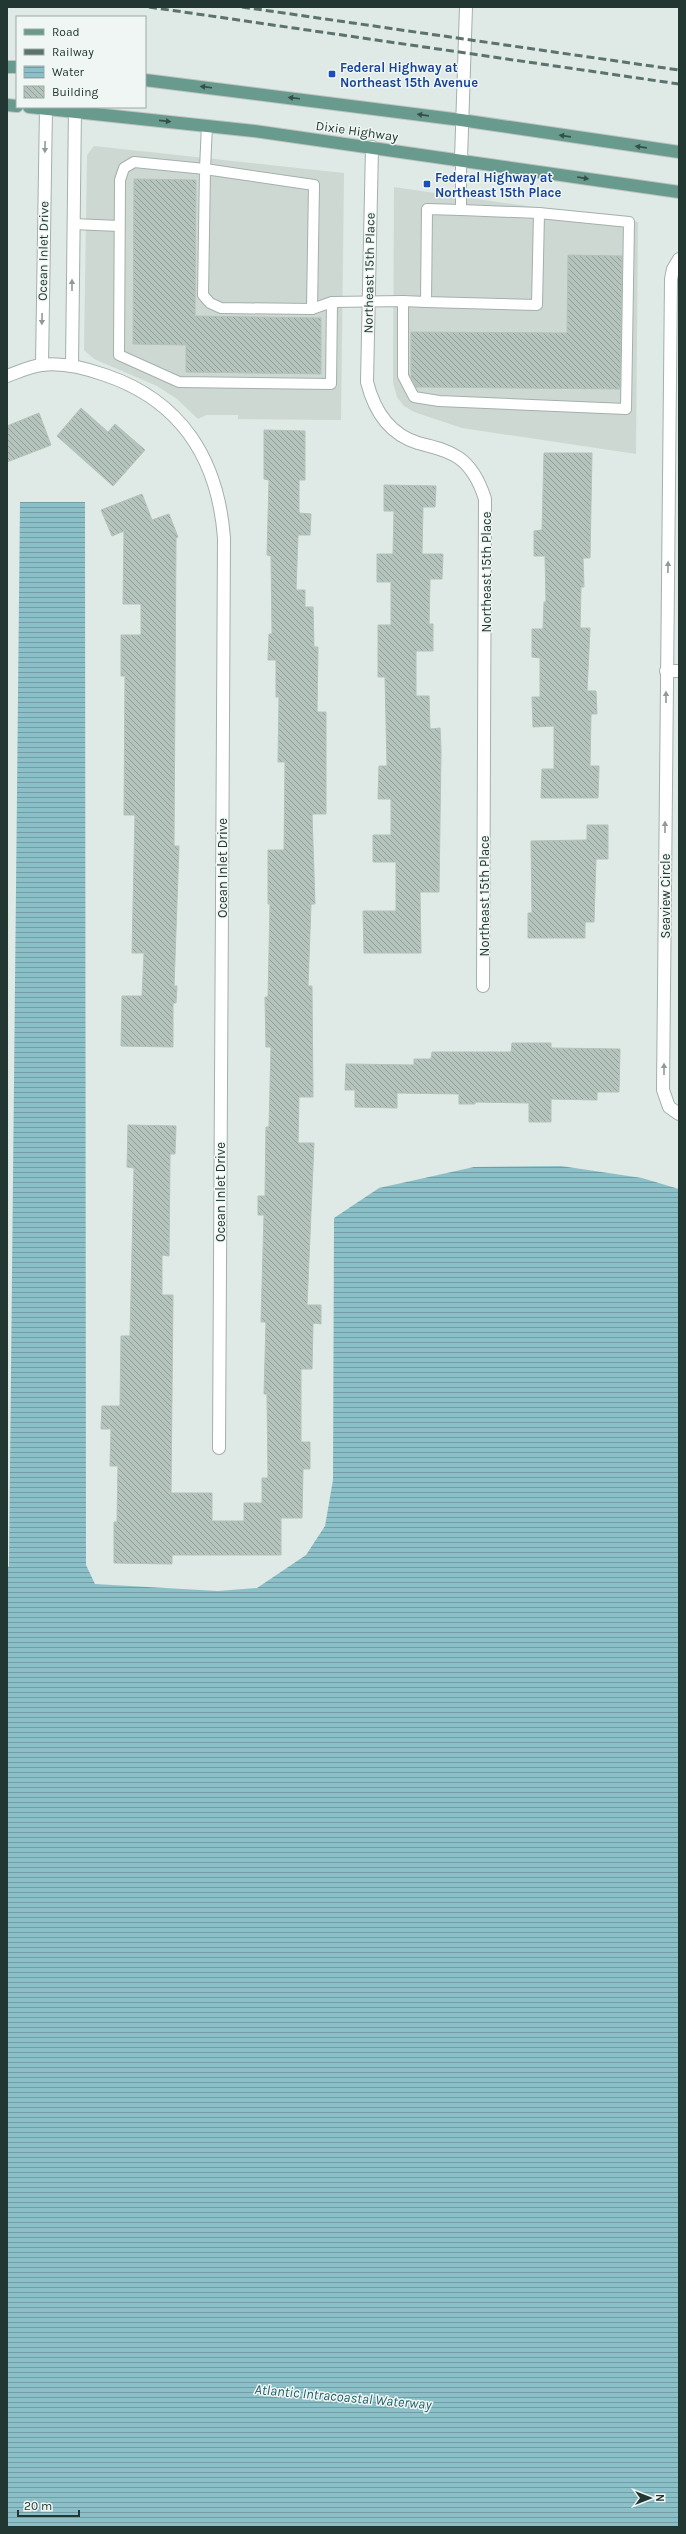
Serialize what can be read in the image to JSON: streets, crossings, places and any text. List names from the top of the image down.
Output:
{
  "streets": {
    "main road": ["Dixie Highway"],
    "street": ["Ocean Inlet Drive", "Northeast 15th Place", "Seaview Circle"]
  },
  "crossings": [
    ["Dixie Highway", "Ocean Inlet Drive"],
    ["Dixie Highway", "Northeast 15th Place"]
  ],
  "one_way": ["Seaview Circle"],
  "water": ["Atlantic Intracoastal Waterway"],
  "places": {
    "transit": ["Federal Highway at Northeast 15th Avenue", "Federal Highway at Northeast 15th Place"]
  },
  "legend": [
    "Road",
    "Railway",
    "Water",
    "Building"
  ],
  "scale_bar": "20 m",
  "north": "right"
}
